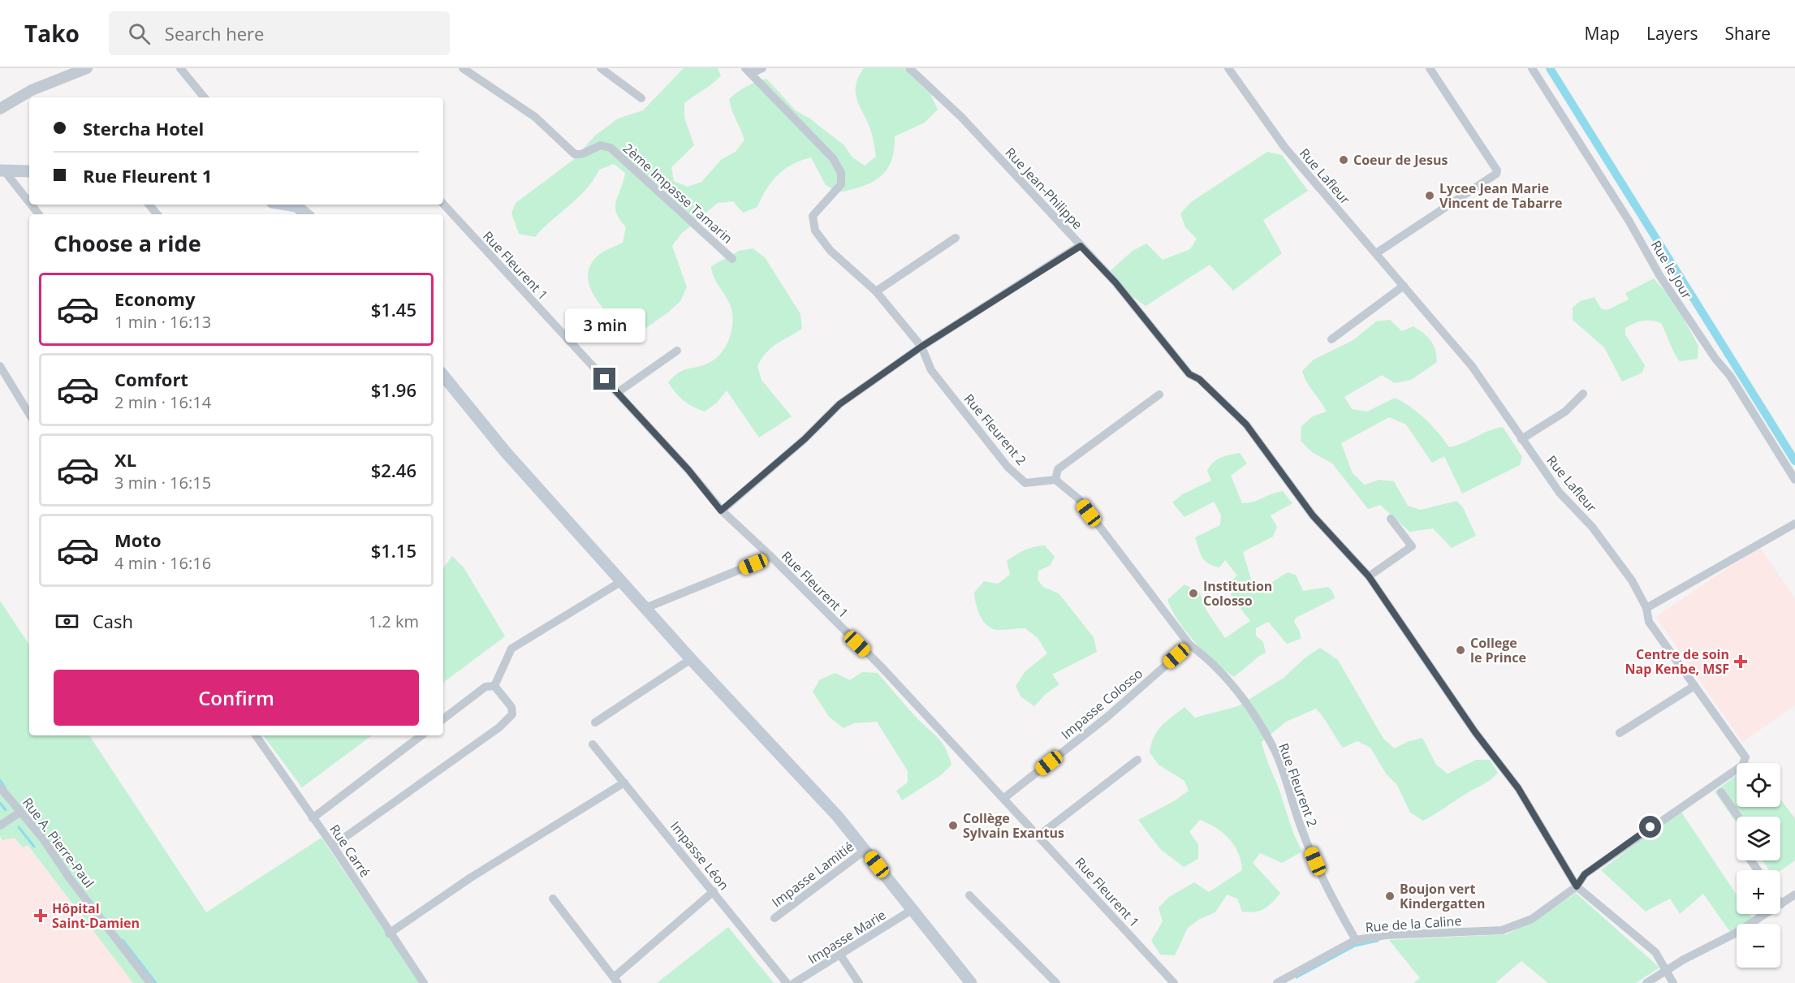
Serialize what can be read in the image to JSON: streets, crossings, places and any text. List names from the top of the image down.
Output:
{
  "streets": {
    "street": [
      "Rue Lafleur",
      "Rue Jean-Philippe",
      "2ème Impasse Tamarin",
      "Rue Fleurent 1",
      "Rue le Jour",
      "Rue Fleurent 2",
      "Impasse Colosso",
      "Rue A. Pierre-Paul",
      "Rue Carré",
      "Impasse Léon",
      "Impasse Lamitié",
      "Rue de la Caline",
      "Impasse Marie"
    ]
  },
  "crossings": [
    ["Rue Lafleur", "Rue Jean-Philippe"],
    ["Rue Lafleur", "Rue de la Caline"],
    ["Rue Jean-Philippe", "Rue de la Caline"],
    ["Rue Fleurent 1", "Impasse Colosso"],
    ["Rue Fleurent 2", "Impasse Colosso"],
    ["Rue Fleurent 2", "Rue de la Caline"]
  ],
  "places": {
    "other": [
      "Coeur de Jesus",
      "Lycee Jean Marie Vincent de Tabarre",
      "Institution Colosso",
      "College le Prince",
      "Collège Sylvain Exantus",
      "Boujon vert Kindergatten"
    ],
    "health": ["Centre de soin Nap Kenbe, MSF", "Hôpital Saint-Damien"]
  },
  "page": {
    "header": "Tako",
    "search": "Search here",
    "nav": ["Map", "Layers", "Share"],
    "banner": ["Stercha Hotel", "Rue Fleurent 1"],
    "heading": "Choose a ride",
    "list": [
      {
        "name": "Economy",
        "note": "1 min · 16:13",
        "value": "$1.45"
      },
      {
        "name": "Comfort",
        "note": "2 min · 16:14",
        "value": "$1.96"
      },
      {
        "name": "XL",
        "note": "3 min · 16:15",
        "value": "$2.46"
      },
      {
        "name": "Moto",
        "note": "4 min · 16:16",
        "value": "$1.15"
      }
    ],
    "bubble": "3 min",
    "pay": ["Cash", "1.2 km"],
    "buttons": "Confirm",
    "map_buttons": ["+", "−"]
  }
}
